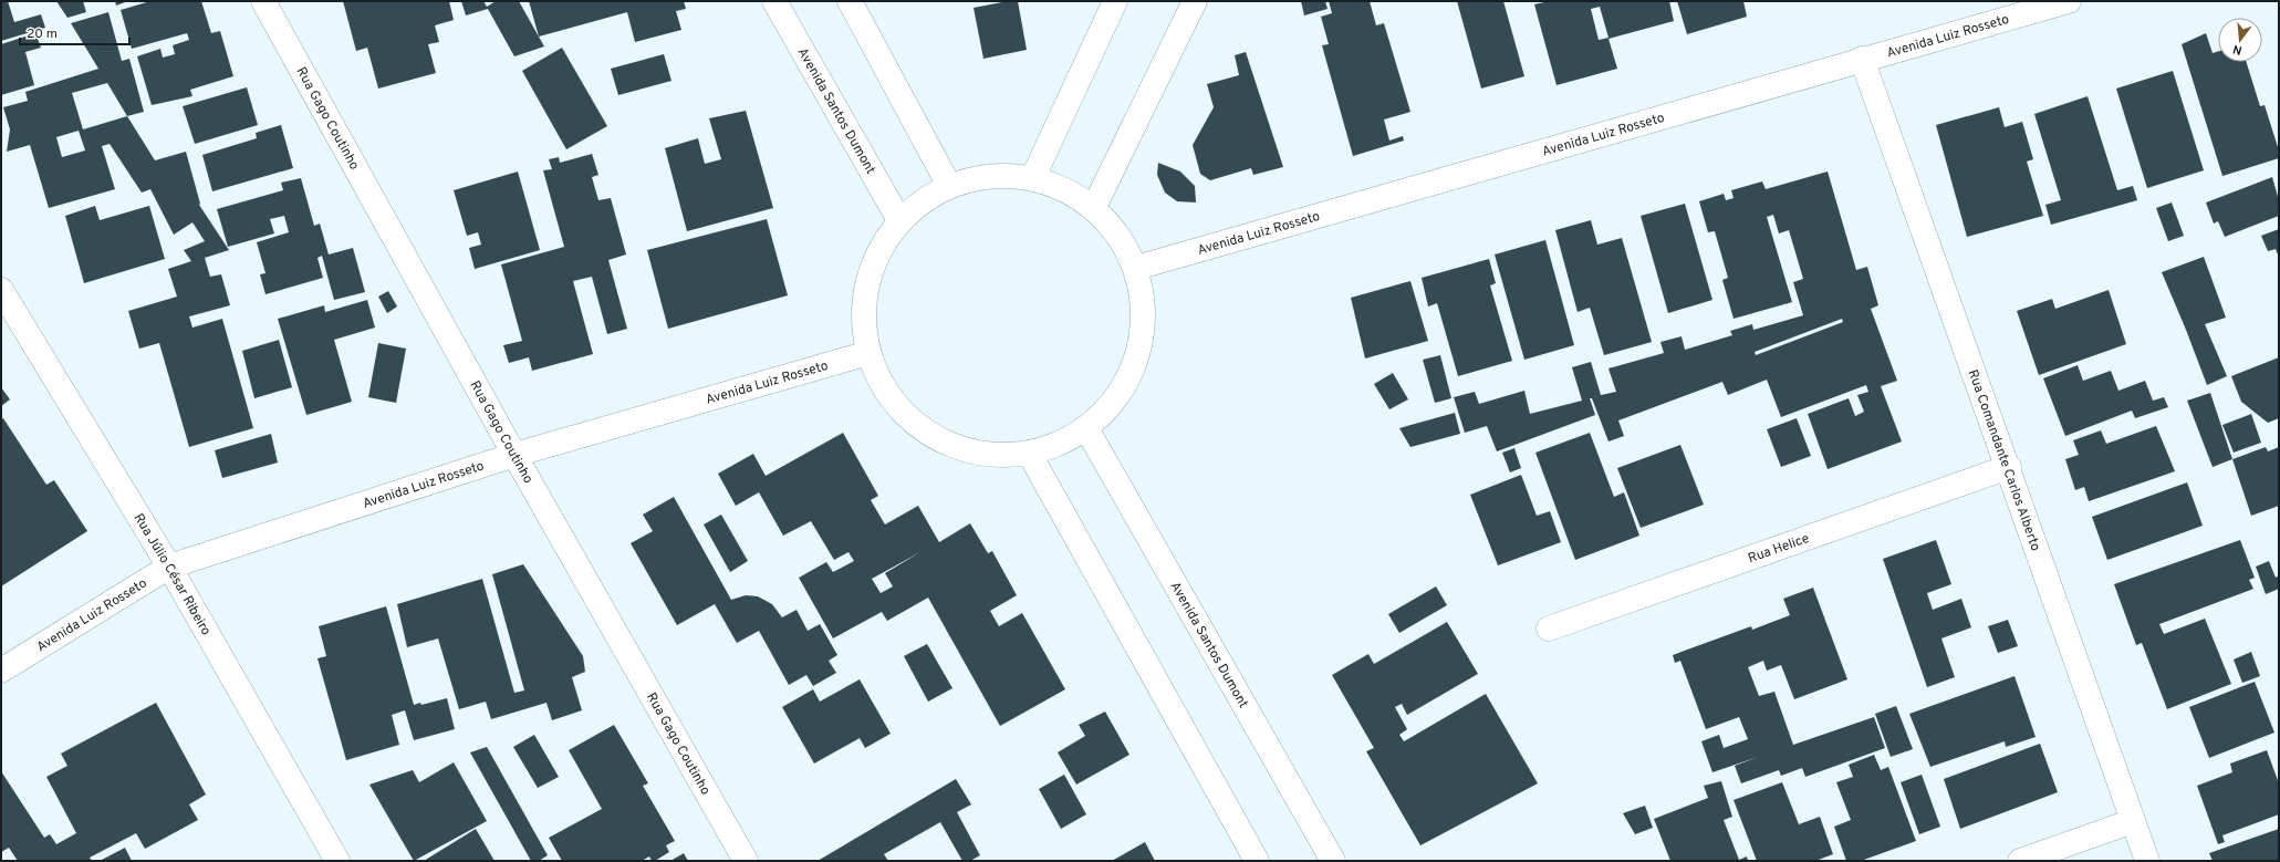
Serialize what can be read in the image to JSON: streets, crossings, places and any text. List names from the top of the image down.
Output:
{
  "streets": {
    "street": [
      "Avenida Luiz Rosseto",
      "Avenida Santos Dumont",
      "Rua Gago Coutinho",
      "Rua Comandante Carlos Alberto",
      "Rua Helice",
      "Rua Júlio César Ribeiro"
    ]
  },
  "crossings": [
    ["Avenida Luiz Rosseto", "Rua Gago Coutinho"],
    ["Avenida Luiz Rosseto", "Rua Comandante Carlos Alberto"],
    ["Avenida Luiz Rosseto", "Rua Júlio César Ribeiro"],
    ["Rua Comandante Carlos Alberto", "Rua Helice"]
  ],
  "scale_bar": "20 m",
  "north": "bottom"
}
